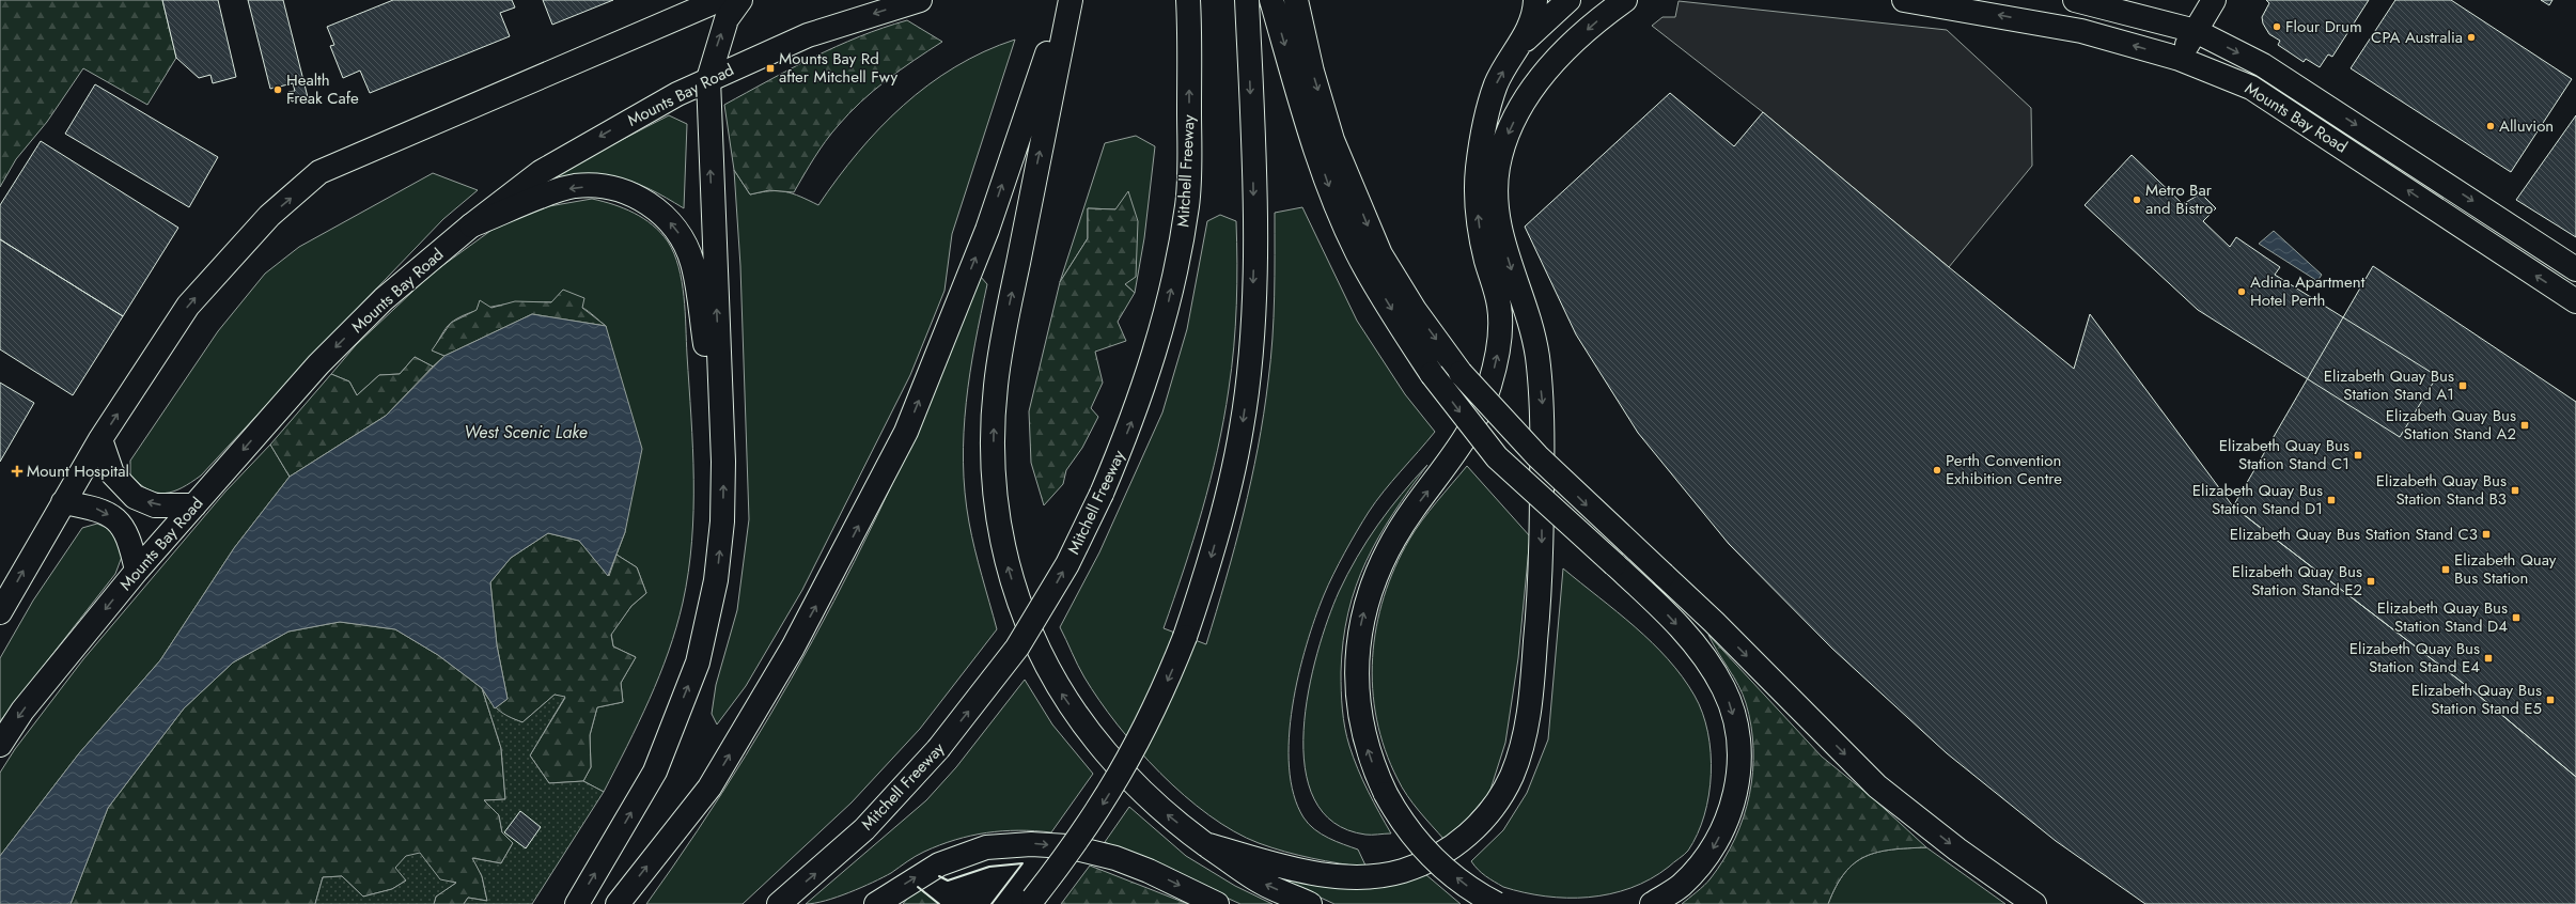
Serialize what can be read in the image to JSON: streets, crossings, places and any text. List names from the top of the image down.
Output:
{
  "streets": {
    "main road": ["Mounts Bay Road", "Mitchell Freeway"]
  },
  "water": ["West Scenic Lake"],
  "places": {
    "other": [
      "Flour Drum",
      "CPA Australia",
      "Health Freak Cafe",
      "Alluvion",
      "Metro Bar and Bistro",
      "Adina Apartment Hotel Perth",
      "Perth Convention Exhibition Centre"
    ],
    "transit": [
      "Mounts Bay Rd after Mitchell Fwy",
      "Elizabeth Quay Bus Station Stand A1",
      "Elizabeth Quay Bus Station Stand A2",
      "Elizabeth Quay Bus Station Stand C1",
      "Elizabeth Quay Bus Station Stand B3",
      "Elizabeth Quay Bus Station Stand D1",
      "Elizabeth Quay Bus Station Stand C3",
      "Elizabeth Quay Bus Station",
      "Elizabeth Quay Bus Station Stand E2",
      "Elizabeth Quay Bus Station Stand D4",
      "Elizabeth Quay Bus Station Stand E4",
      "Elizabeth Quay Bus Station Stand E5"
    ],
    "health": ["Mount Hospital"]
  }
}
